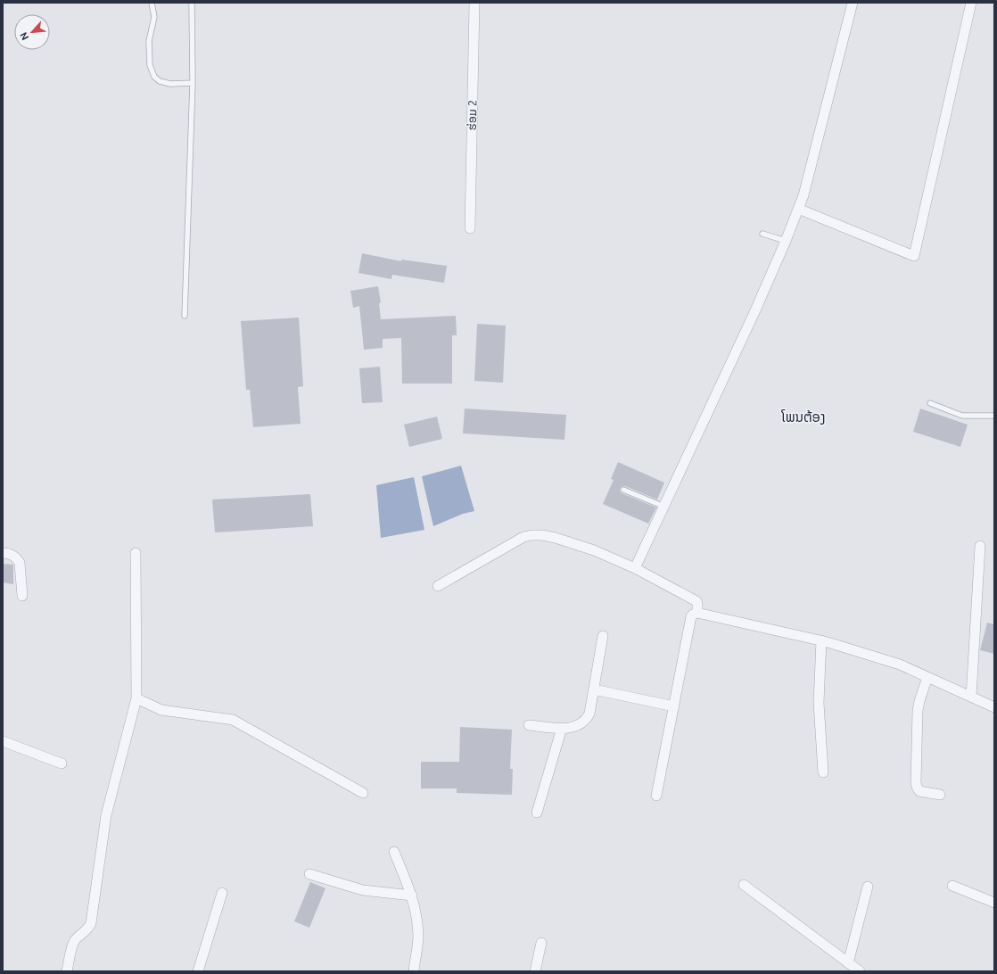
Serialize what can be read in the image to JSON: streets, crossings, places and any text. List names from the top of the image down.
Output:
{
  "streets": {
    "street": ["ຮ່ອມ 2"]
  },
  "districts": ["ໂພນຕ້ອງ"],
  "north": "bottom left"
}
